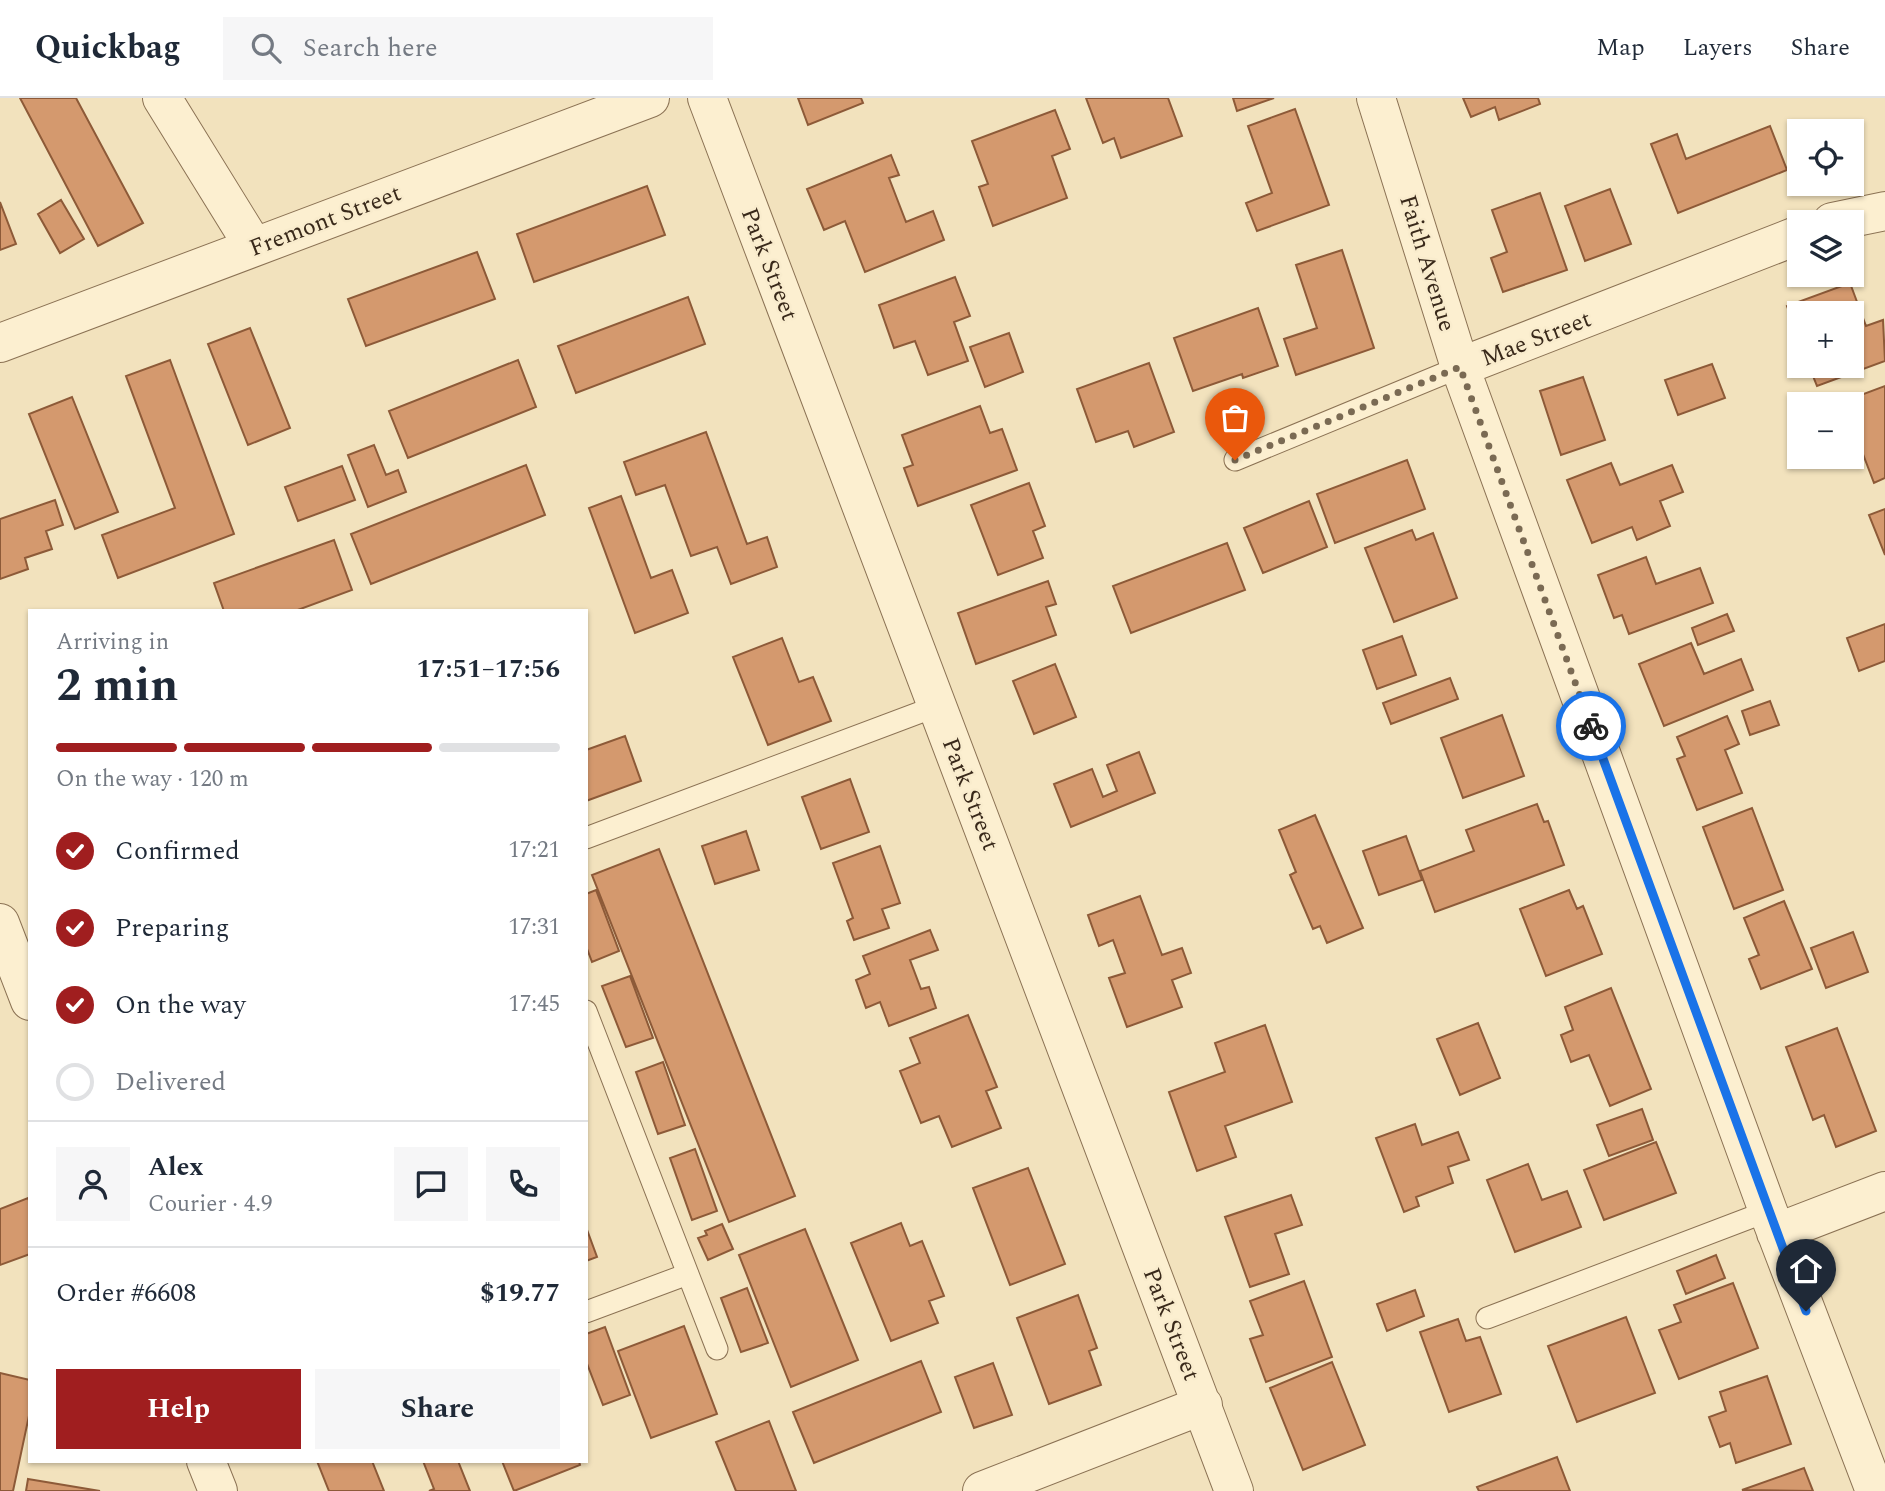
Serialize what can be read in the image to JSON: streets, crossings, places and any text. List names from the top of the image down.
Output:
{
  "streets": {
    "street": [
      "Fremont Street",
      "Faith Avenue",
      "Park Street",
      "Mae Street"
    ]
  },
  "crossings": [
    ["Faith Avenue", "Mae Street"]
  ],
  "page": {
    "header": "Quickbag",
    "search": "Search here",
    "nav": ["Map", "Layers", "Share"],
    "map_buttons": ["+", "−"],
    "heading": ["2 min", "Arriving in", "17:51–17:56"],
    "panel": [
      "Alex",
      "Courier · 4.9",
      "Order #6608",
      "$19.77"
    ],
    "bar": "On the way · 120 m",
    "list": [
      ["Confirmed", "17:21"],
      ["Preparing", "17:31"],
      ["On the way", "17:45"],
      "Delivered"
    ],
    "buttons": ["Help", "Share"]
  }
}
